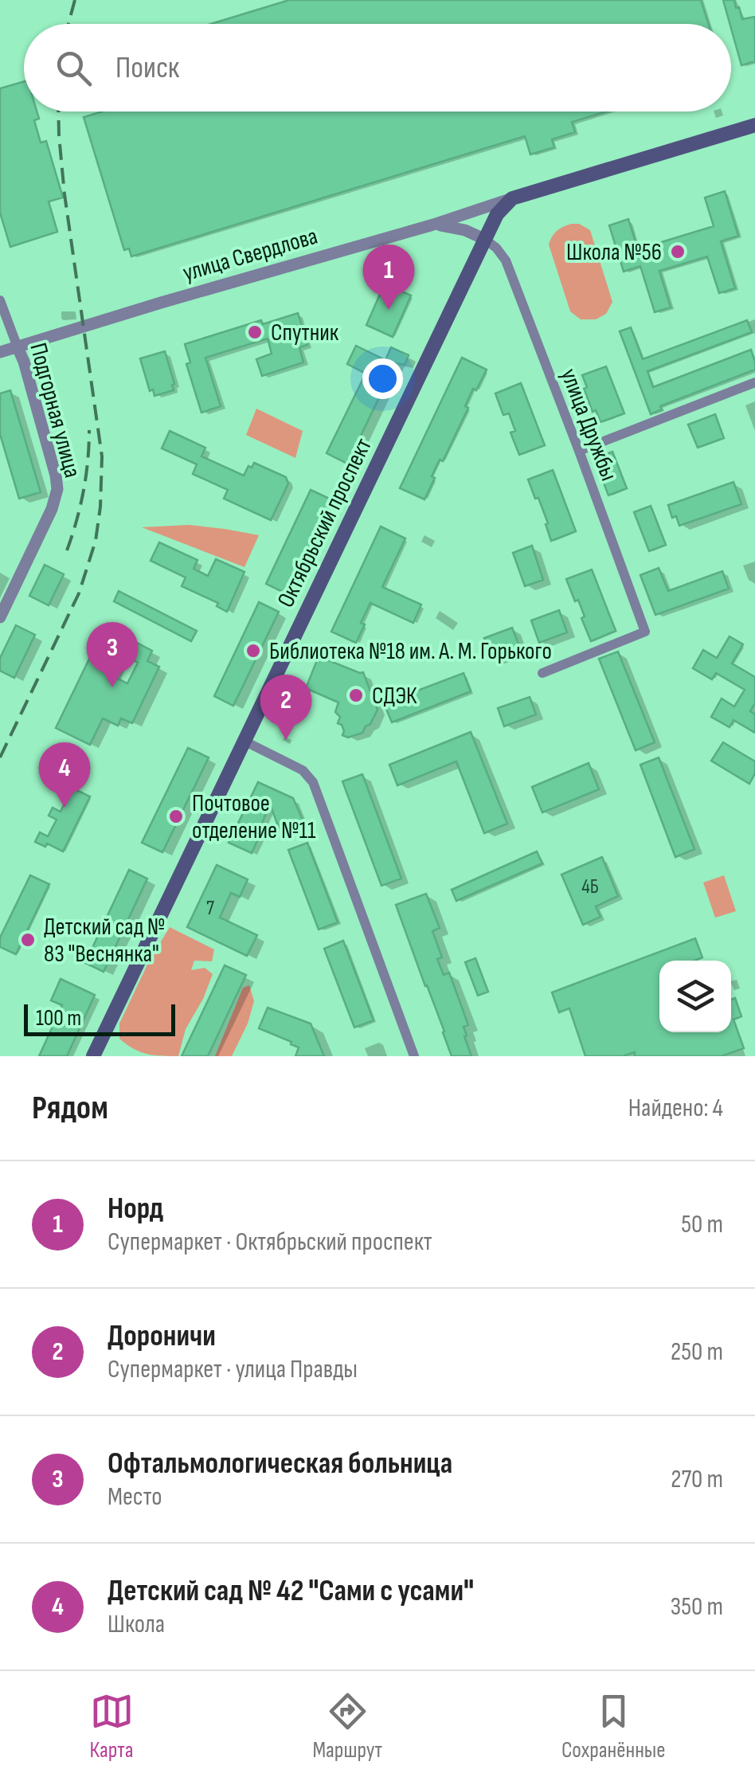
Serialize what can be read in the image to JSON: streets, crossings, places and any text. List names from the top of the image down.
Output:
{
  "streets": {
    "main road": ["Октябрьский проспект"],
    "street": ["улица Свердлова", "Подгорная улица", "улица Дружбы"]
  },
  "crossings": [
    ["улица Свердлова", "Подгорная улица"],
    ["улица Свердлова", "Октябрьский проспект"],
    ["улица Дружбы", "Октябрьский проспект"]
  ],
  "places": [
    "Школа №56",
    "Спутник",
    "Библиотека №18 им. А. М. Горького",
    "СДЭК",
    "Почтовое отделение №11",
    "Детский сад № 83 \"Веснянка\""
  ],
  "house_numbers": ["4Б", "7"],
  "scale_bar": "100 m",
  "page": {
    "search": "Поиск",
    "pins": [
      "1",
      "3",
      "2",
      "4"
    ],
    "scale": "100 m",
    "heading": ["Рядом", "Найдено: 4"],
    "list": [
      {
        "mark": "1",
        "name": "Норд",
        "note": "Супермаркет · Октябрьский проспект",
        "value": "50 m"
      },
      {
        "mark": "2",
        "name": "Дороничи",
        "note": "Супермаркет · улица Правды",
        "value": "250 m"
      },
      {
        "mark": "3",
        "name": "Офтальмологическая больница",
        "note": "Место",
        "value": "270 m"
      },
      {
        "mark": "4",
        "name": "Детский сад № 42 \"Сами с усами\"",
        "note": "Школа",
        "value": "350 m"
      }
    ],
    "nav": ["Карта", "Маршрут", "Сохранённые"]
  }
}
